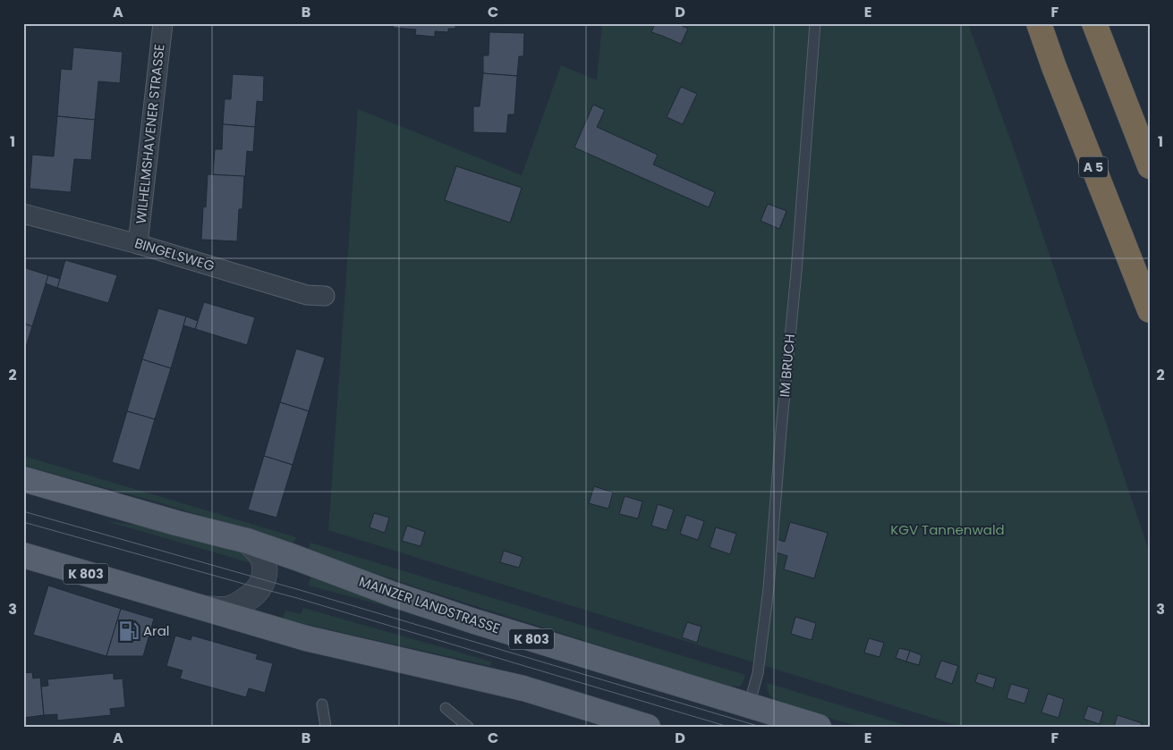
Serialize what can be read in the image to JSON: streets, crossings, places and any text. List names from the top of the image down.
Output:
{
  "streets": {
    "highway": ["A 5"],
    "main road": ["K 803", "MAINZER LANDSTRASSE"],
    "street": ["WILHELMSHAVENER STRASSE", "BINGELSWEG"],
    "lane": ["IM BRUCH"]
  },
  "crossings": [
    ["WILHELMSHAVENER STRASSE", "BINGELSWEG"],
    ["IM BRUCH", "MAINZER LANDSTRASSE"]
  ],
  "parks": ["KGV Tannenwald"],
  "places": {
    "fuel station": ["Aral"]
  },
  "grid": {
    "columns": [
      "A",
      "B",
      "C",
      "D",
      "E",
      "F"
    ],
    "rows": ["1", "2", "3"]
  }
}
